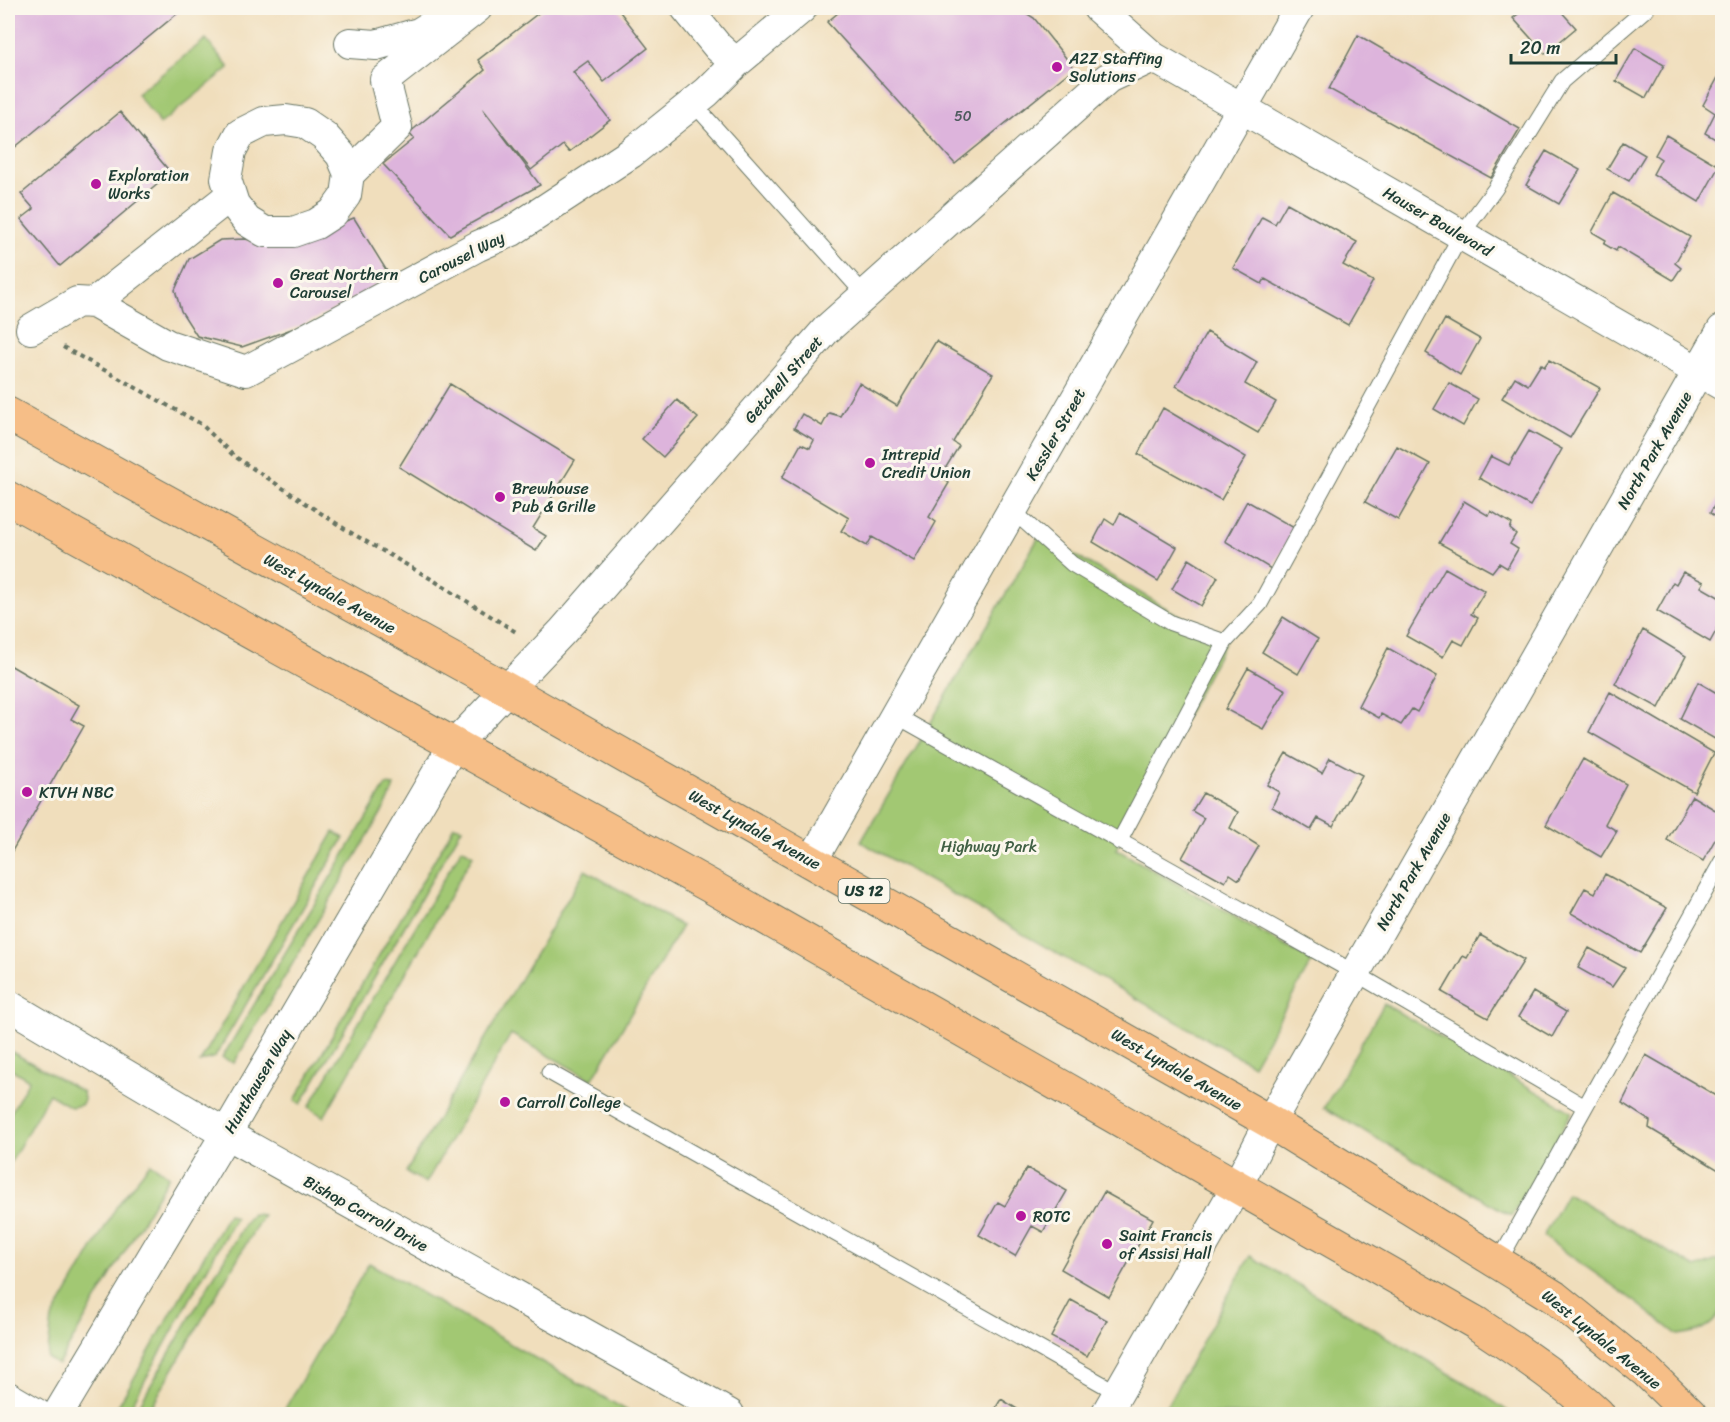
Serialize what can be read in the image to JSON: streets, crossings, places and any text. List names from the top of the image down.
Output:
{
  "streets": {
    "highway": ["West Lyndale Avenue", "US 12"],
    "street": [
      "Hauser Boulevard",
      "Carousel Way",
      "Getchell Street",
      "Kessler Street",
      "North Park Avenue",
      "Hunthausen Way",
      "Bishop Carroll Drive"
    ]
  },
  "crossings": [
    ["Hauser Boulevard", "Getchell Street"],
    ["Hauser Boulevard", "Kessler Street"],
    ["Hauser Boulevard", "North Park Avenue"],
    ["Getchell Street", "West Lyndale Avenue"],
    ["Getchell Street", "Hunthausen Way"],
    ["Kessler Street", "West Lyndale Avenue"],
    ["North Park Avenue", "West Lyndale Avenue"],
    ["Hunthausen Way", "Bishop Carroll Drive"]
  ],
  "parks": ["Highway Park"],
  "places": [
    "A2Z Staffing Solutions",
    "Exploration Works",
    "Great Northern Carousel",
    "Intrepid Credit Union",
    "Brewhouse Pub & Grille",
    "KTVH NBC",
    "Carroll College",
    "ROTC",
    "Saint Francis of Assisi Hall"
  ],
  "house_numbers": ["50"],
  "scale_bar": "20 m"
}
